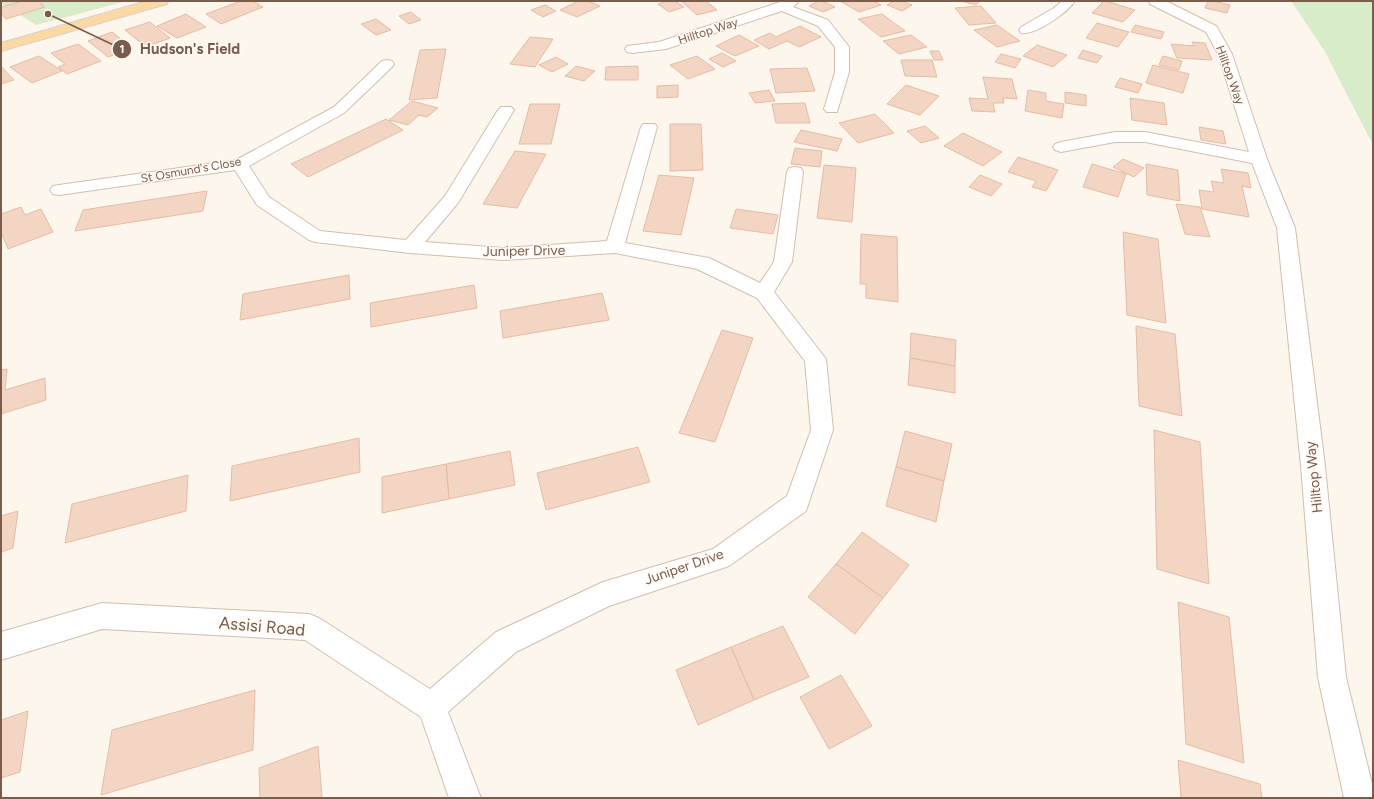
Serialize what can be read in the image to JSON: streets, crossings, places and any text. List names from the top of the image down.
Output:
{
  "streets": {
    "street": [
      "Hilltop Way",
      "St Osmund's Close",
      "Juniper Drive",
      "Assisi Road"
    ]
  },
  "crossings": [
    ["St Osmund's Close", "Juniper Drive"],
    ["Juniper Drive", "Assisi Road"]
  ],
  "places": ["Hudson's Field"]
}
